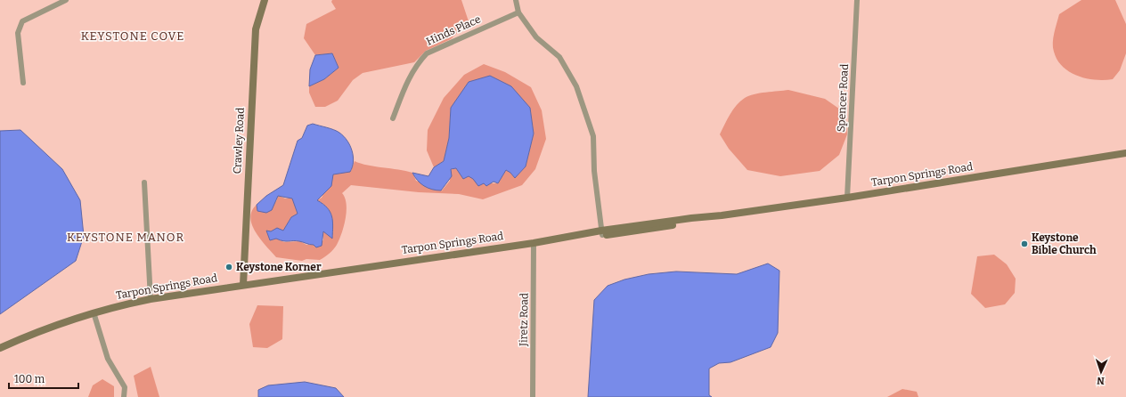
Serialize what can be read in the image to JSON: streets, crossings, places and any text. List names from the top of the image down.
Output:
{
  "streets": {
    "main road": ["Crawley Road", "Tarpon Springs Road"],
    "street": ["Hinds Place", "Spencer Road", "Jiretz Road"]
  },
  "crossings": [
    ["Spencer Road", "Tarpon Springs Road"],
    ["Crawley Road", "Tarpon Springs Road"],
    ["Tarpon Springs Road", "Jiretz Road"]
  ],
  "districts": ["KEYSTONE COVE", "KEYSTONE MANOR"],
  "places": ["Keystone Bible Church", "Keystone Korner"],
  "scale_bar": "100 m",
  "north": "bottom"
}
